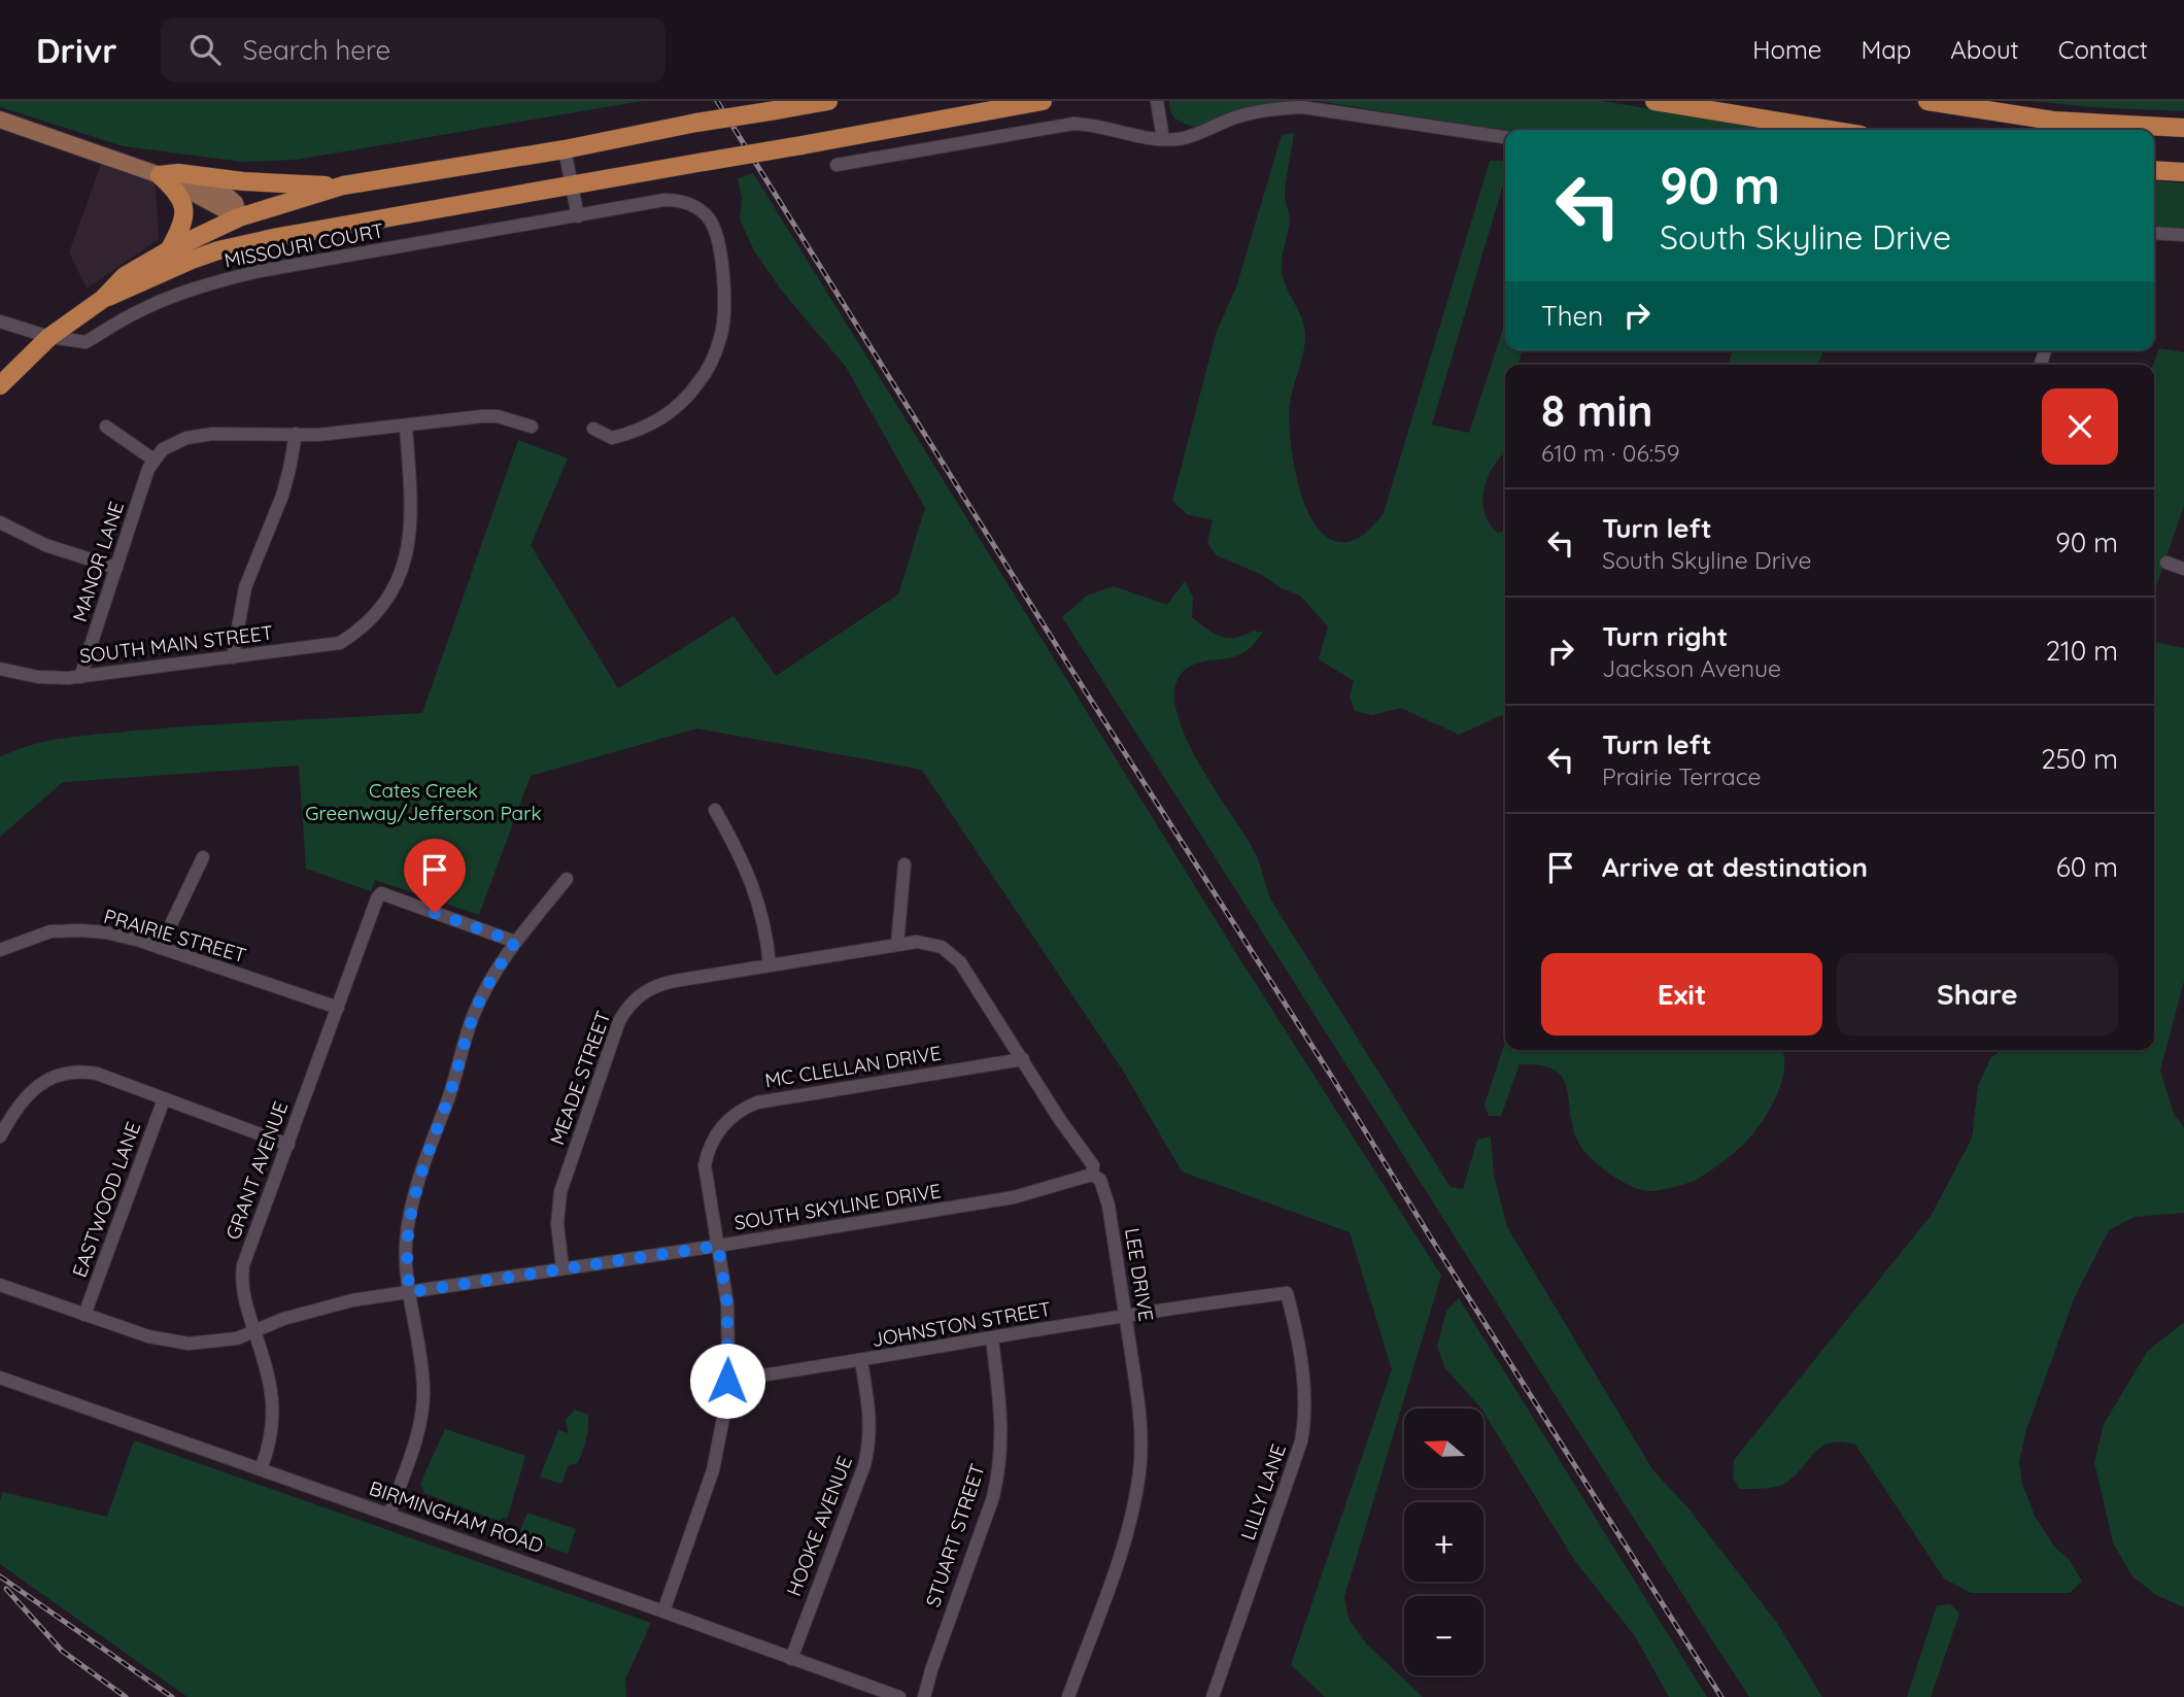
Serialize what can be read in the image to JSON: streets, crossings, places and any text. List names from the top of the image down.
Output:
{
  "streets": {
    "street": [
      "MISSOURI COURT",
      "MANOR LANE",
      "SOUTH MAIN STREET",
      "PRAIRIE STREET",
      "MC CLELLAN DRIVE",
      "MEADE STREET",
      "GRANT AVENUE",
      "EASTWOOD LANE",
      "SOUTH SKYLINE DRIVE",
      "LEE DRIVE",
      "JOHNSTON STREET",
      "LILLY LANE",
      "BIRMINGHAM ROAD",
      "HOOKE AVENUE",
      "STUART STREET"
    ]
  },
  "crossings": [
    ["MANOR LANE", "SOUTH MAIN STREET"],
    ["PRAIRIE STREET", "GRANT AVENUE"],
    ["MC CLELLAN DRIVE", "SOUTH SKYLINE DRIVE"],
    ["MC CLELLAN DRIVE", "LEE DRIVE"],
    ["MC CLELLAN DRIVE", "JOHNSTON STREET"],
    ["MC CLELLAN DRIVE", "BIRMINGHAM ROAD"],
    ["MEADE STREET", "SOUTH SKYLINE DRIVE"],
    ["MEADE STREET", "LEE DRIVE"],
    ["GRANT AVENUE", "SOUTH SKYLINE DRIVE"],
    ["GRANT AVENUE", "BIRMINGHAM ROAD"],
    ["EASTWOOD LANE", "SOUTH SKYLINE DRIVE"],
    ["SOUTH SKYLINE DRIVE", "LEE DRIVE"],
    ["LEE DRIVE", "JOHNSTON STREET"],
    ["JOHNSTON STREET", "LILLY LANE"],
    ["JOHNSTON STREET", "HOOKE AVENUE"],
    ["JOHNSTON STREET", "STUART STREET"],
    ["BIRMINGHAM ROAD", "HOOKE AVENUE"]
  ],
  "parks": ["Cates Creek Greenway/Jefferson Park"],
  "north": "left",
  "page": {
    "header": "Drivr",
    "search": "Search here",
    "nav": [
      "Home",
      "Map",
      "About",
      "Contact"
    ],
    "turn": ["90 m", "South Skyline Drive"],
    "then": "Then",
    "heading": ["8 min", "610 m · 06:59"],
    "list": [
      {
        "name": "Turn left",
        "note": "South Skyline Drive",
        "value": "90 m"
      },
      {
        "name": "Turn right",
        "note": "Jackson Avenue",
        "value": "210 m"
      },
      {
        "name": "Turn left",
        "note": "Prairie Terrace",
        "value": "250 m"
      },
      {
        "name": "Arrive at destination",
        "value": "60 m"
      }
    ],
    "buttons": ["Exit", "Share"],
    "map_buttons": ["+", "−"]
  }
}
